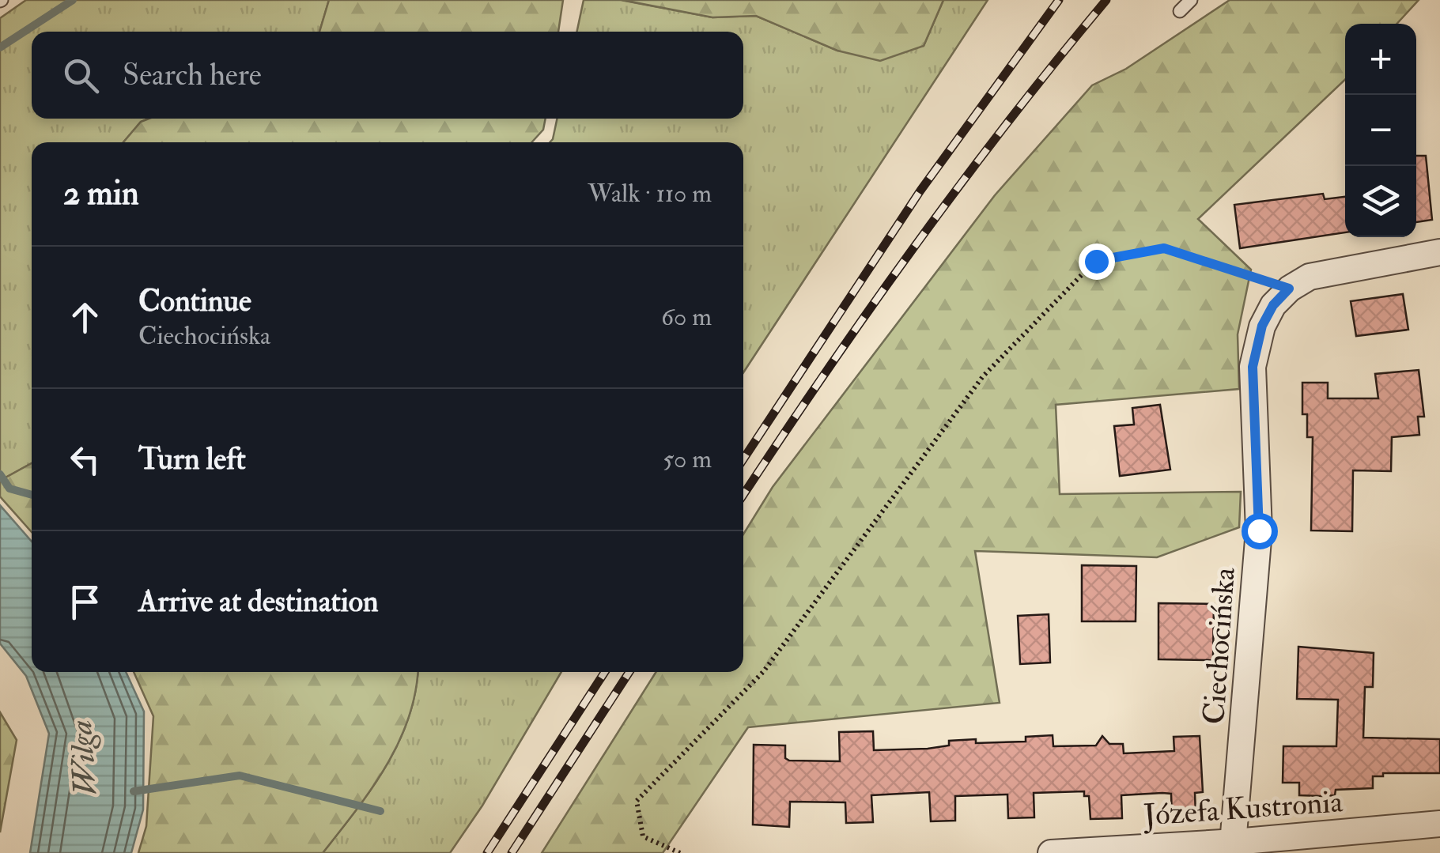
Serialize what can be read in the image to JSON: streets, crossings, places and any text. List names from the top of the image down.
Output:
{
  "streets": {
    "street": ["Ciechocińska", "Józefa Kustronia"]
  },
  "crossings": [
    ["Ciechocińska", "Józefa Kustronia"]
  ],
  "water": ["Wilga"],
  "page": {
    "map_buttons": ["+", "−"],
    "search": "Search here",
    "heading": ["2 min", "Walk · 110 m"],
    "list": [
      ["Continue", "Ciechocińska", "60 m"],
      ["Turn left", "50 m"],
      "Arrive at destination"
    ]
  }
}
